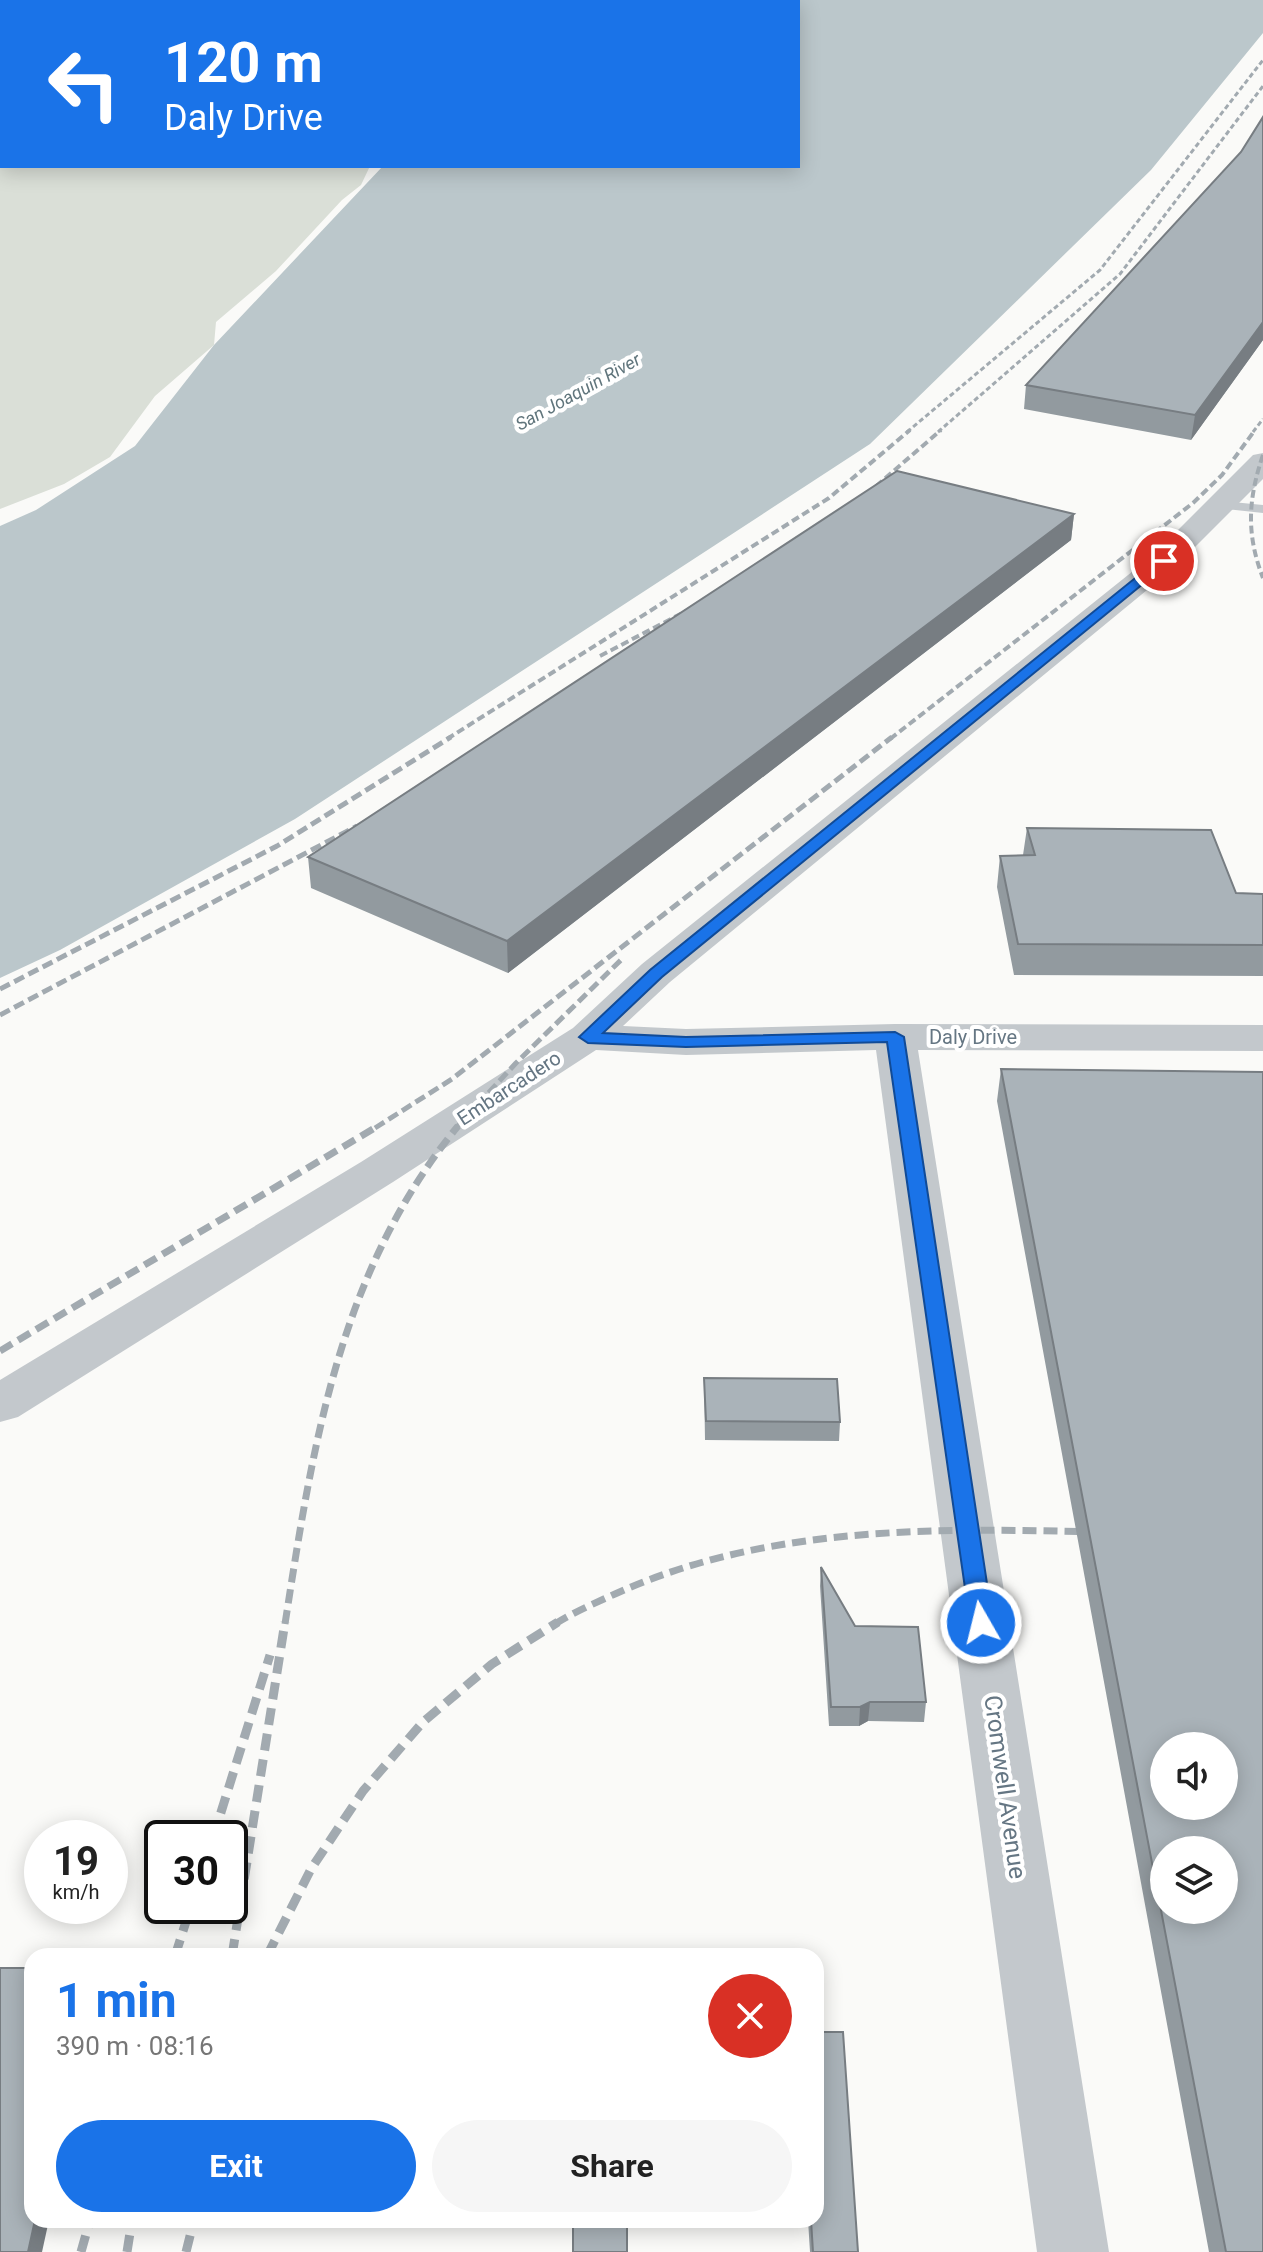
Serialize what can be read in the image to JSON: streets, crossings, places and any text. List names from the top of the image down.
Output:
{
  "streets": {
    "street": ["Daly Drive", "Embarcadero", "Cromwell Avenue"]
  },
  "crossings": [
    ["Daly Drive", "Embarcadero"],
    ["Daly Drive", "Cromwell Avenue"]
  ],
  "water": ["San Joaquin River"],
  "page": {
    "turn": ["120 m", "Daly Drive"],
    "speed": "19 km/h",
    "limit": "30",
    "heading": ["1 min", "390 m · 08:16"],
    "buttons": ["Exit", "Share"]
  }
}
